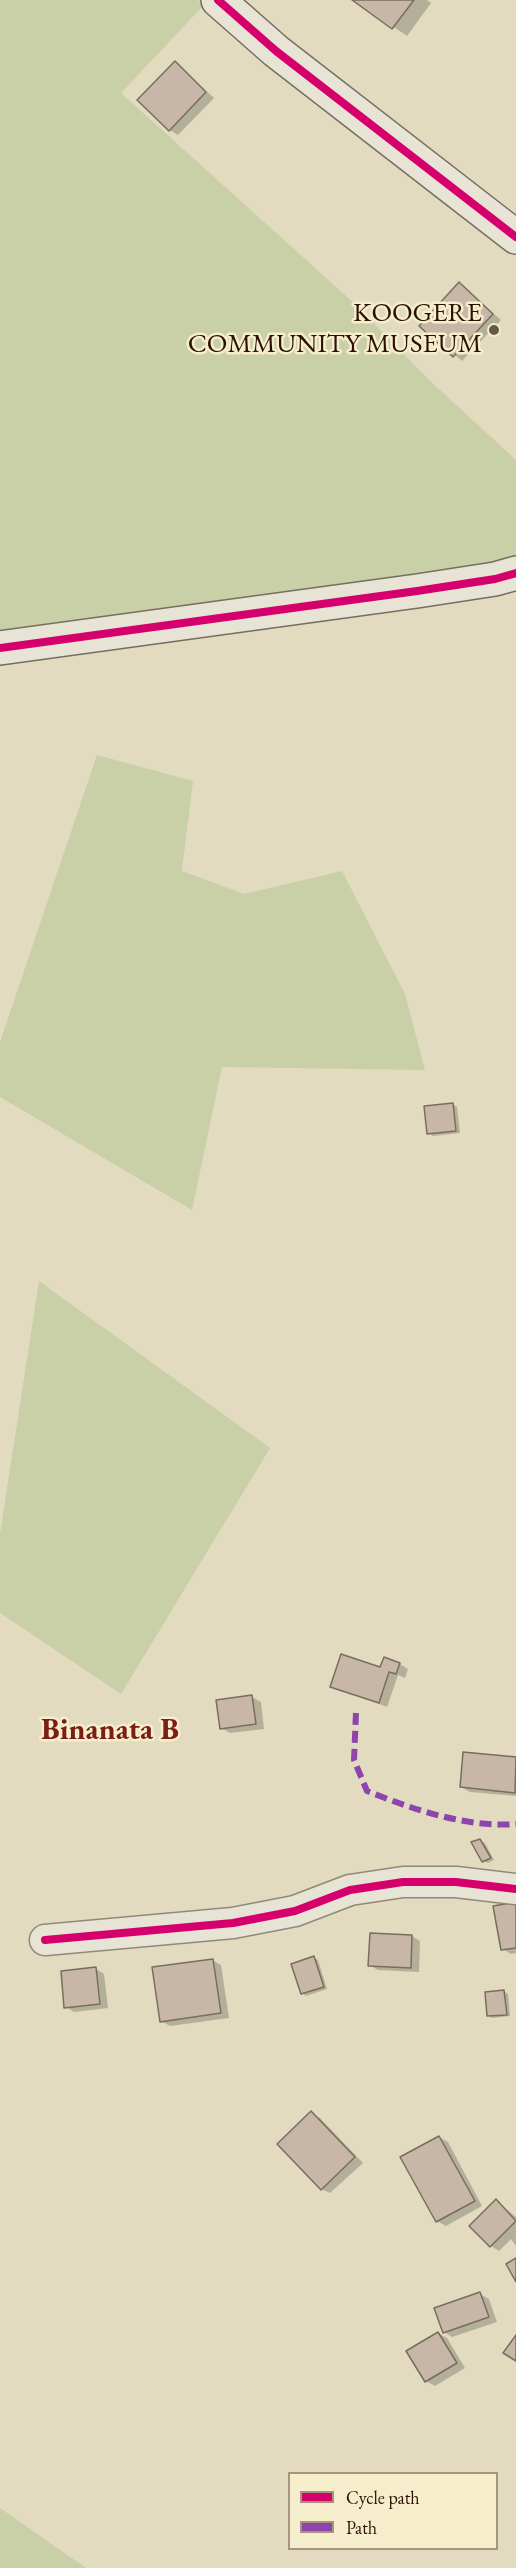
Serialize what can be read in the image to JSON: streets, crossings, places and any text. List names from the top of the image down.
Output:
{
  "districts": ["Binanata B"],
  "places": ["KOOGERE COMMUNITY MUSEUM"],
  "legend": ["Cycle path", "Path"]
}
